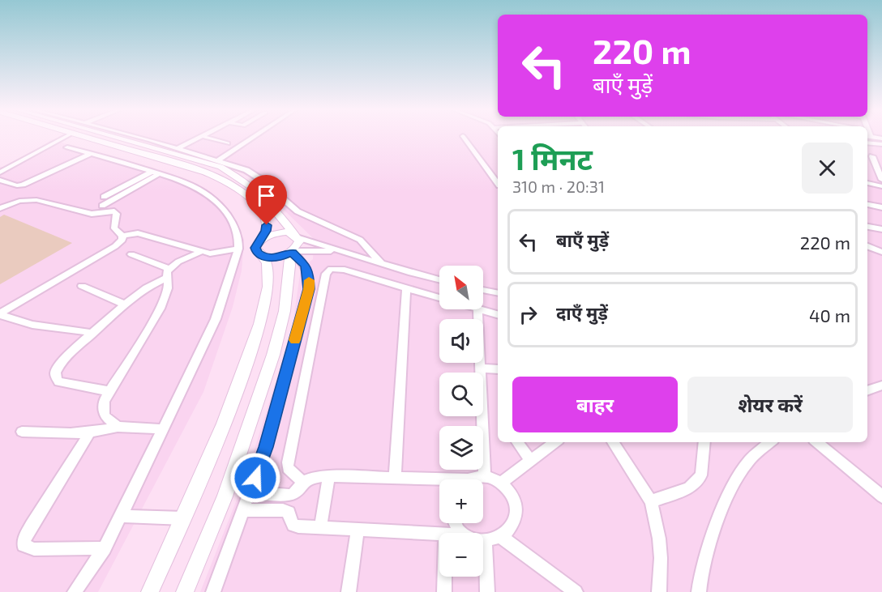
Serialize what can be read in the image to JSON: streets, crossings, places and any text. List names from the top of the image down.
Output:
{
  "north": "top left",
  "page": {
    "turn": ["220 m", "बाएँ मुड़ें"],
    "heading": ["1 मिनट", "310 m · 20:31"],
    "list": [
      {
        "name": "बाएँ मुड़ें",
        "value": "220 m"
      },
      {
        "name": "दाएँ मुड़ें",
        "value": "40 m"
      }
    ],
    "map_buttons": ["+", "−"],
    "buttons": ["बाहर", "शेयर करें"]
  }
}
